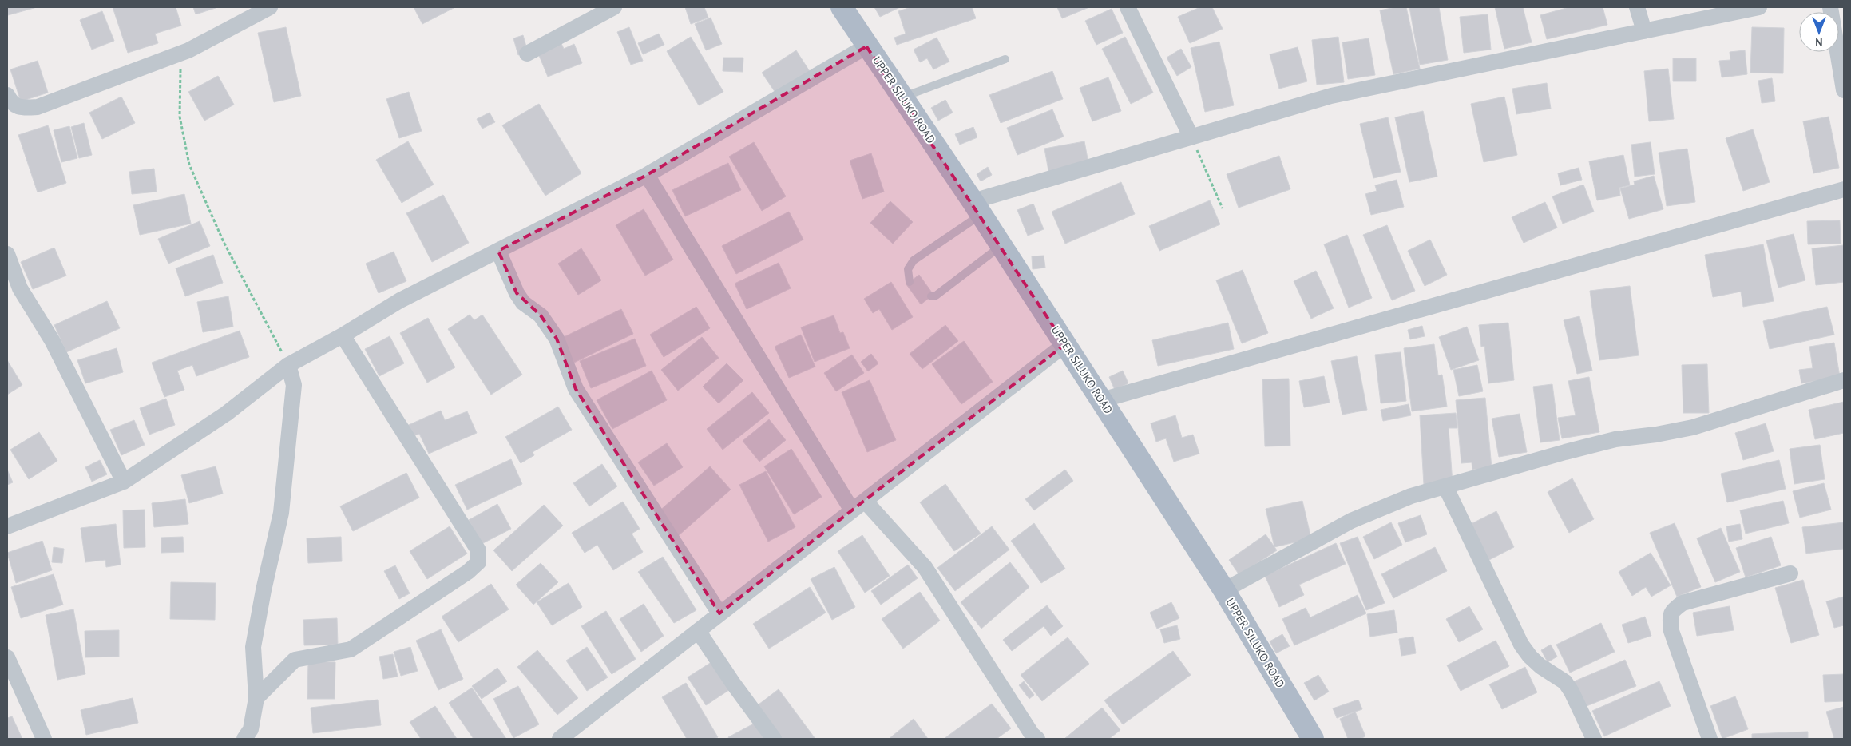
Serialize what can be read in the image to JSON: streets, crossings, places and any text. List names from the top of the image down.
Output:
{
  "streets": {
    "main road": ["UPPER SILUKO ROAD"]
  },
  "north": "bottom"
}
